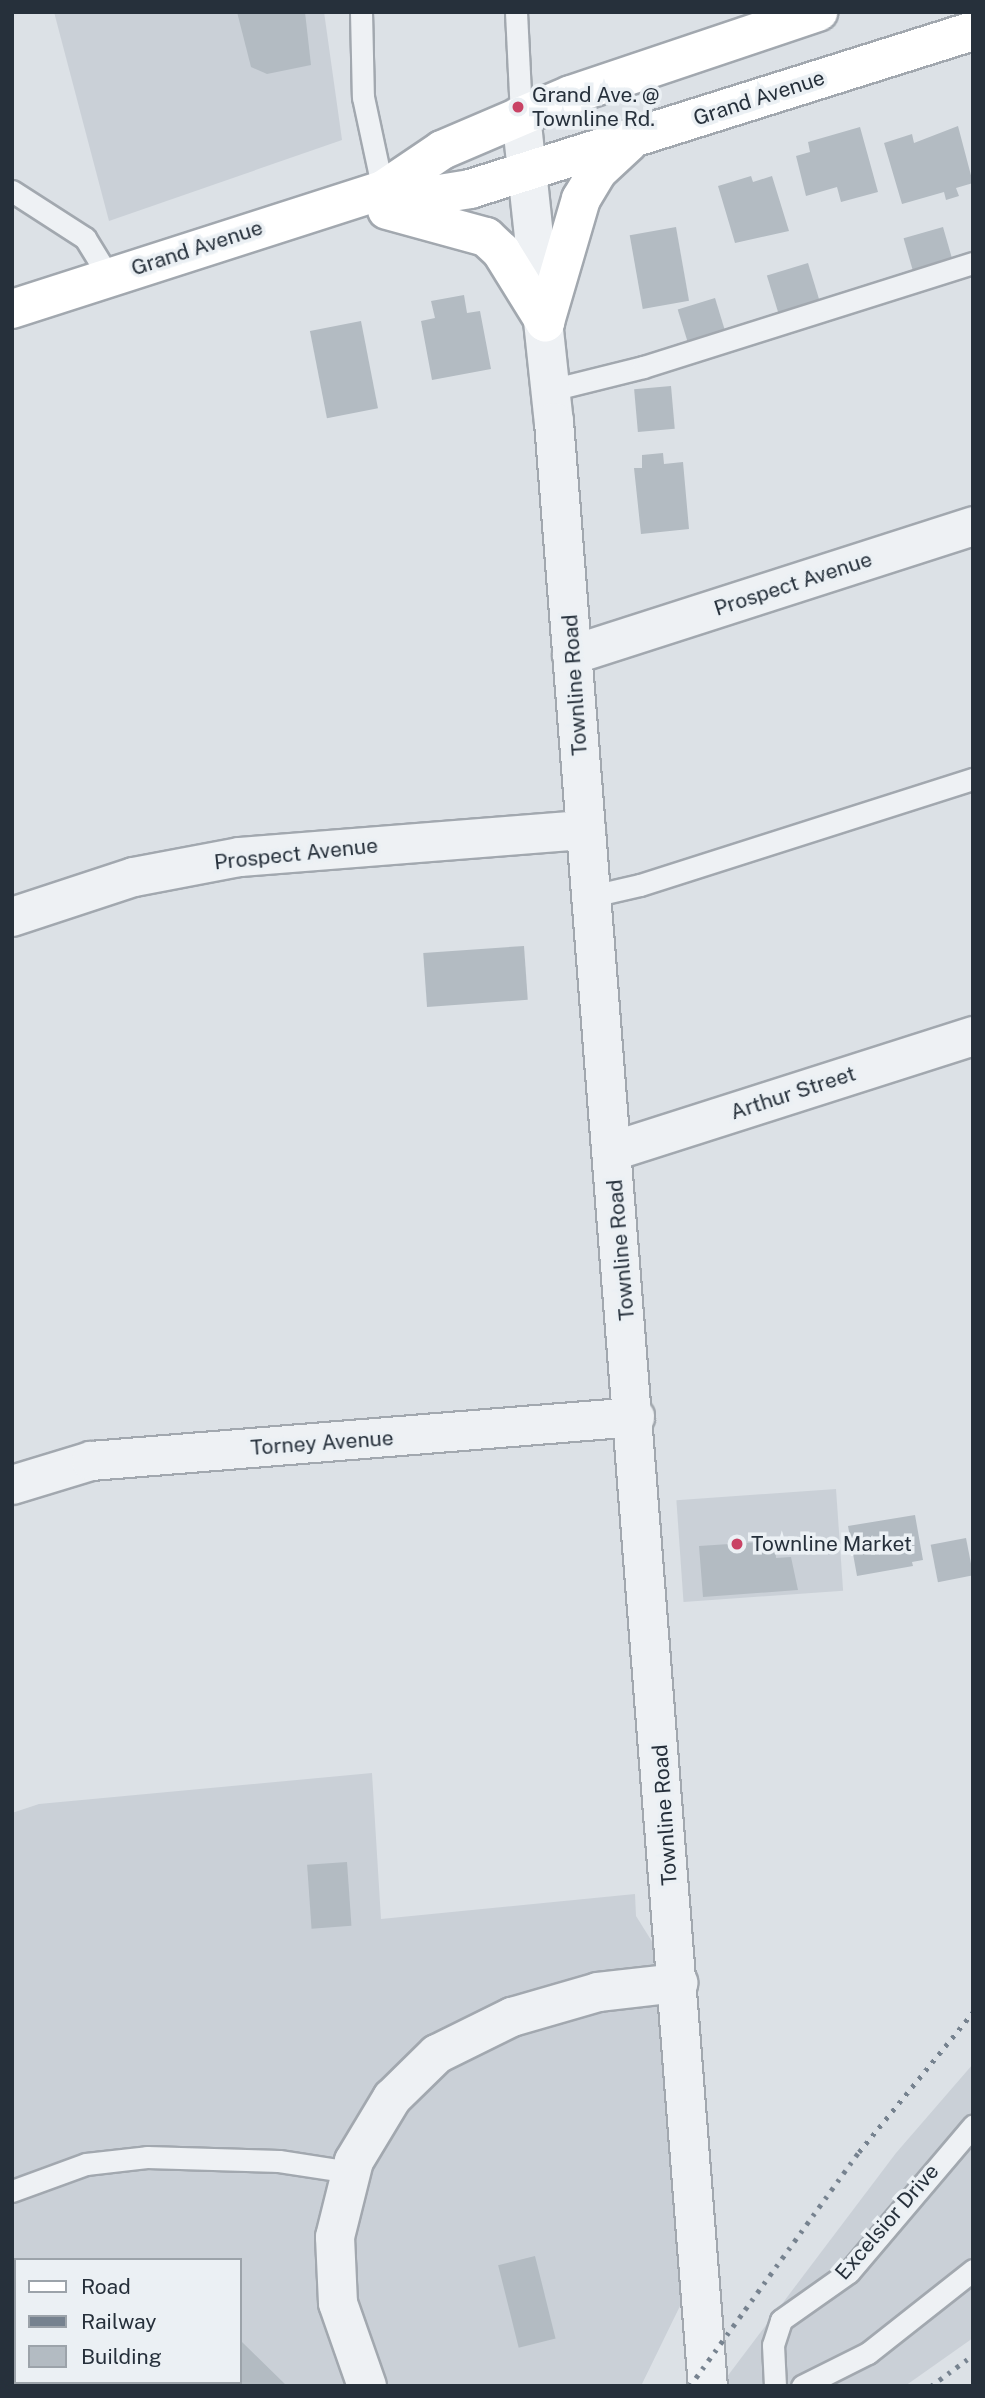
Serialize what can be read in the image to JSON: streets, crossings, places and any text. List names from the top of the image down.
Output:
{
  "streets": {
    "main road": ["Grand Avenue"],
    "street": [
      "Prospect Avenue",
      "Townline Road",
      "Arthur Street",
      "Torney Avenue"
    ],
    "lane": ["Excelsior Drive"]
  },
  "crossings": [
    ["Grand Avenue", "Townline Road"],
    ["Prospect Avenue", "Townline Road"],
    ["Townline Road", "Arthur Street"],
    ["Townline Road", "Torney Avenue"]
  ],
  "places": ["Grand Ave. @ Townline Rd.", "Townline Market"],
  "legend": ["Road", "Railway", "Building"]
}
